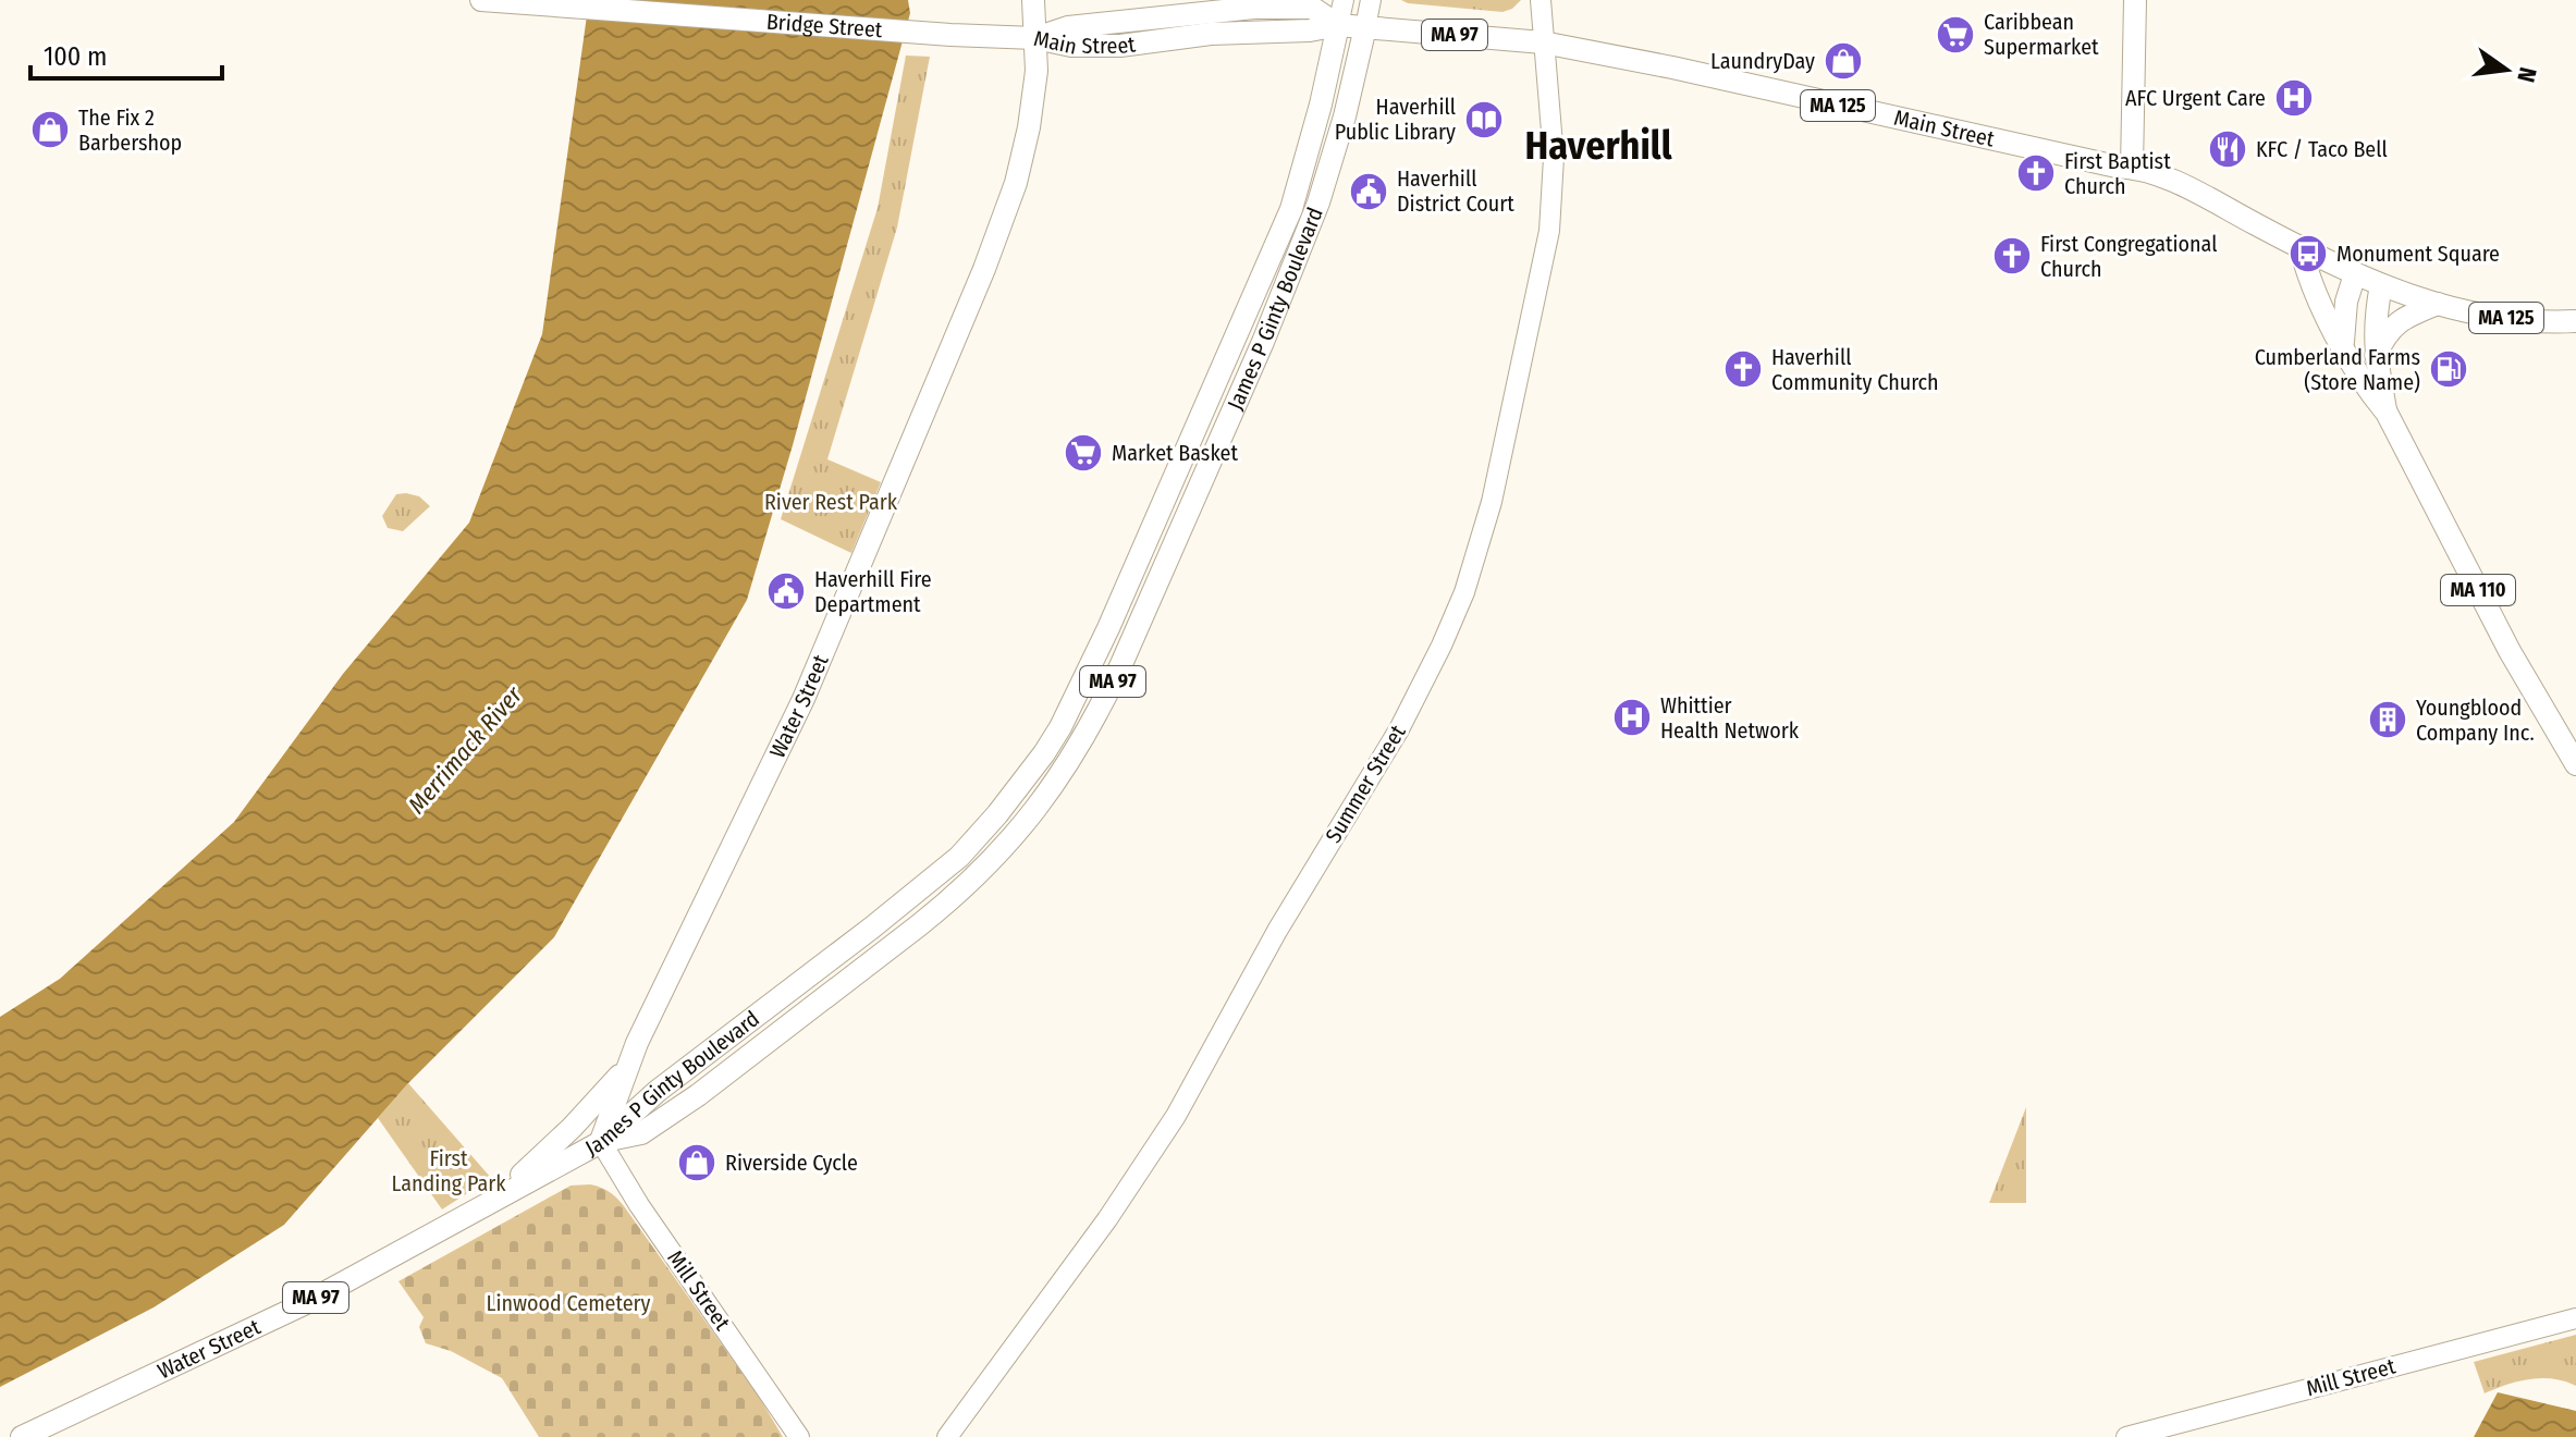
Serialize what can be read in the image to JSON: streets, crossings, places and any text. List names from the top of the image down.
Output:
{
  "streets": {
    "main road": [
      "Bridge Street",
      "MA 97",
      "Main Street",
      "MA 125",
      "James P Ginty Boulevard",
      "MA 110",
      "Water Street",
      "Summer Street",
      "Mill Street"
    ]
  },
  "crossings": [
    ["Bridge Street", "Main Street"],
    ["Bridge Street", "Water Street"],
    ["Main Street", "James P Ginty Boulevard"],
    ["Main Street", "MA 110"],
    ["Main Street", "Water Street"],
    ["Main Street", "Summer Street"],
    ["James P Ginty Boulevard", "Water Street"],
    ["James P Ginty Boulevard", "Mill Street"],
    ["Water Street", "Mill Street"]
  ],
  "districts": ["Haverhill"],
  "water": ["Merrimack River"],
  "parks": ["River Rest Park", "First Landing Park", "Linwood Cemetery"],
  "places": {
    "supermarket": ["Caribbean Supermarket", "Market Basket"],
    "shop": ["LaundryDay", "The Fix 2 Barbershop", "Riverside Cycle"],
    "hospital": ["AFC Urgent Care", "Whittier Health Network"],
    "library": ["Haverhill Public Library"],
    "restaurant": ["KFC / Taco Bell"],
    "church": ["First Baptist Church", "First Congregational Church", "Haverhill Community Church"],
    "public building": ["Haverhill District Court", "Haverhill Fire Department"],
    "bus stop": ["Monument Square"],
    "fuel station": ["Cumberland Farms (Store Name)"],
    "building": ["Youngblood Company Inc."]
  },
  "scale_bar": "100 m",
  "north": "right"
}
